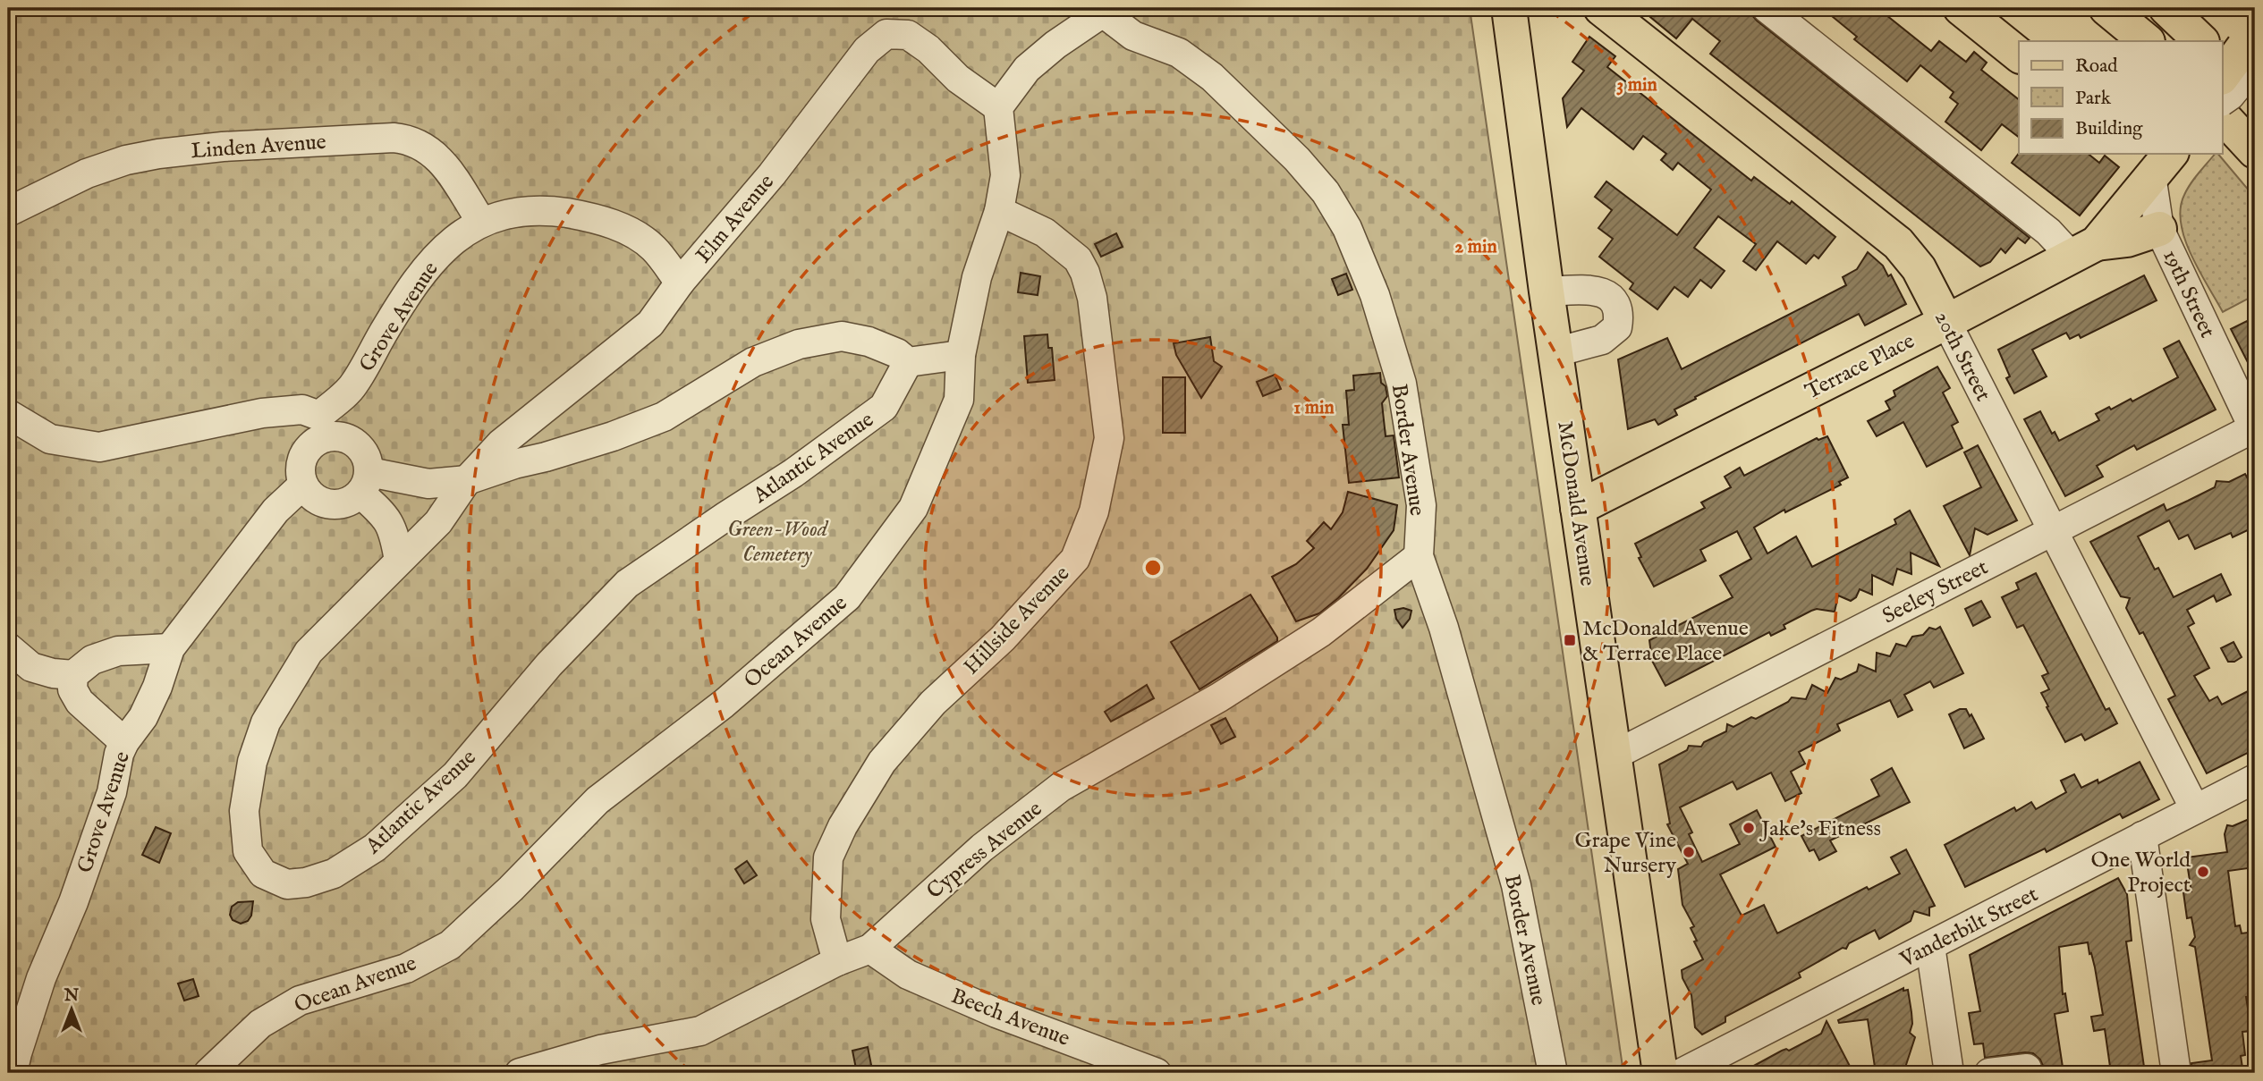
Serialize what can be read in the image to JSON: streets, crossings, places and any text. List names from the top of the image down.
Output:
{
  "streets": {
    "main road": ["20th Street", "Terrace Place", "McDonald Avenue"],
    "street": [
      "Linden Avenue",
      "Elm Avenue",
      "19th Street",
      "Grove Avenue",
      "Border Avenue",
      "Atlantic Avenue",
      "Seeley Street",
      "Hillside Avenue",
      "Ocean Avenue",
      "Cypress Avenue",
      "Vanderbilt Street",
      "Beech Avenue"
    ]
  },
  "crossings": [
    ["Linden Avenue", "Grove Avenue"],
    ["Elm Avenue", "Grove Avenue"],
    ["Elm Avenue", "Atlantic Avenue"],
    ["Elm Avenue", "Ocean Avenue"],
    ["19th Street", "Terrace Place"],
    ["19th Street", "Seeley Street"],
    ["20th Street", "Terrace Place"],
    ["20th Street", "Seeley Street"],
    ["20th Street", "Vanderbilt Street"],
    ["Terrace Place", "McDonald Avenue"],
    ["Border Avenue", "Cypress Avenue"],
    ["McDonald Avenue", "Seeley Street"],
    ["Hillside Avenue", "Ocean Avenue"],
    ["Hillside Avenue", "Cypress Avenue"],
    ["Cypress Avenue", "Beech Avenue"]
  ],
  "parks": ["Green-Wood Cemetery"],
  "places": {
    "transit": ["McDonald Avenue & Terrace Place"],
    "other": ["Jake's Fitness", "Grape Vine Nursery", "One World Project"]
  },
  "legend": ["Road", "Park", "Building"],
  "north": "top",
  "rings": ["3 min", "2 min", "1 min"]
}
